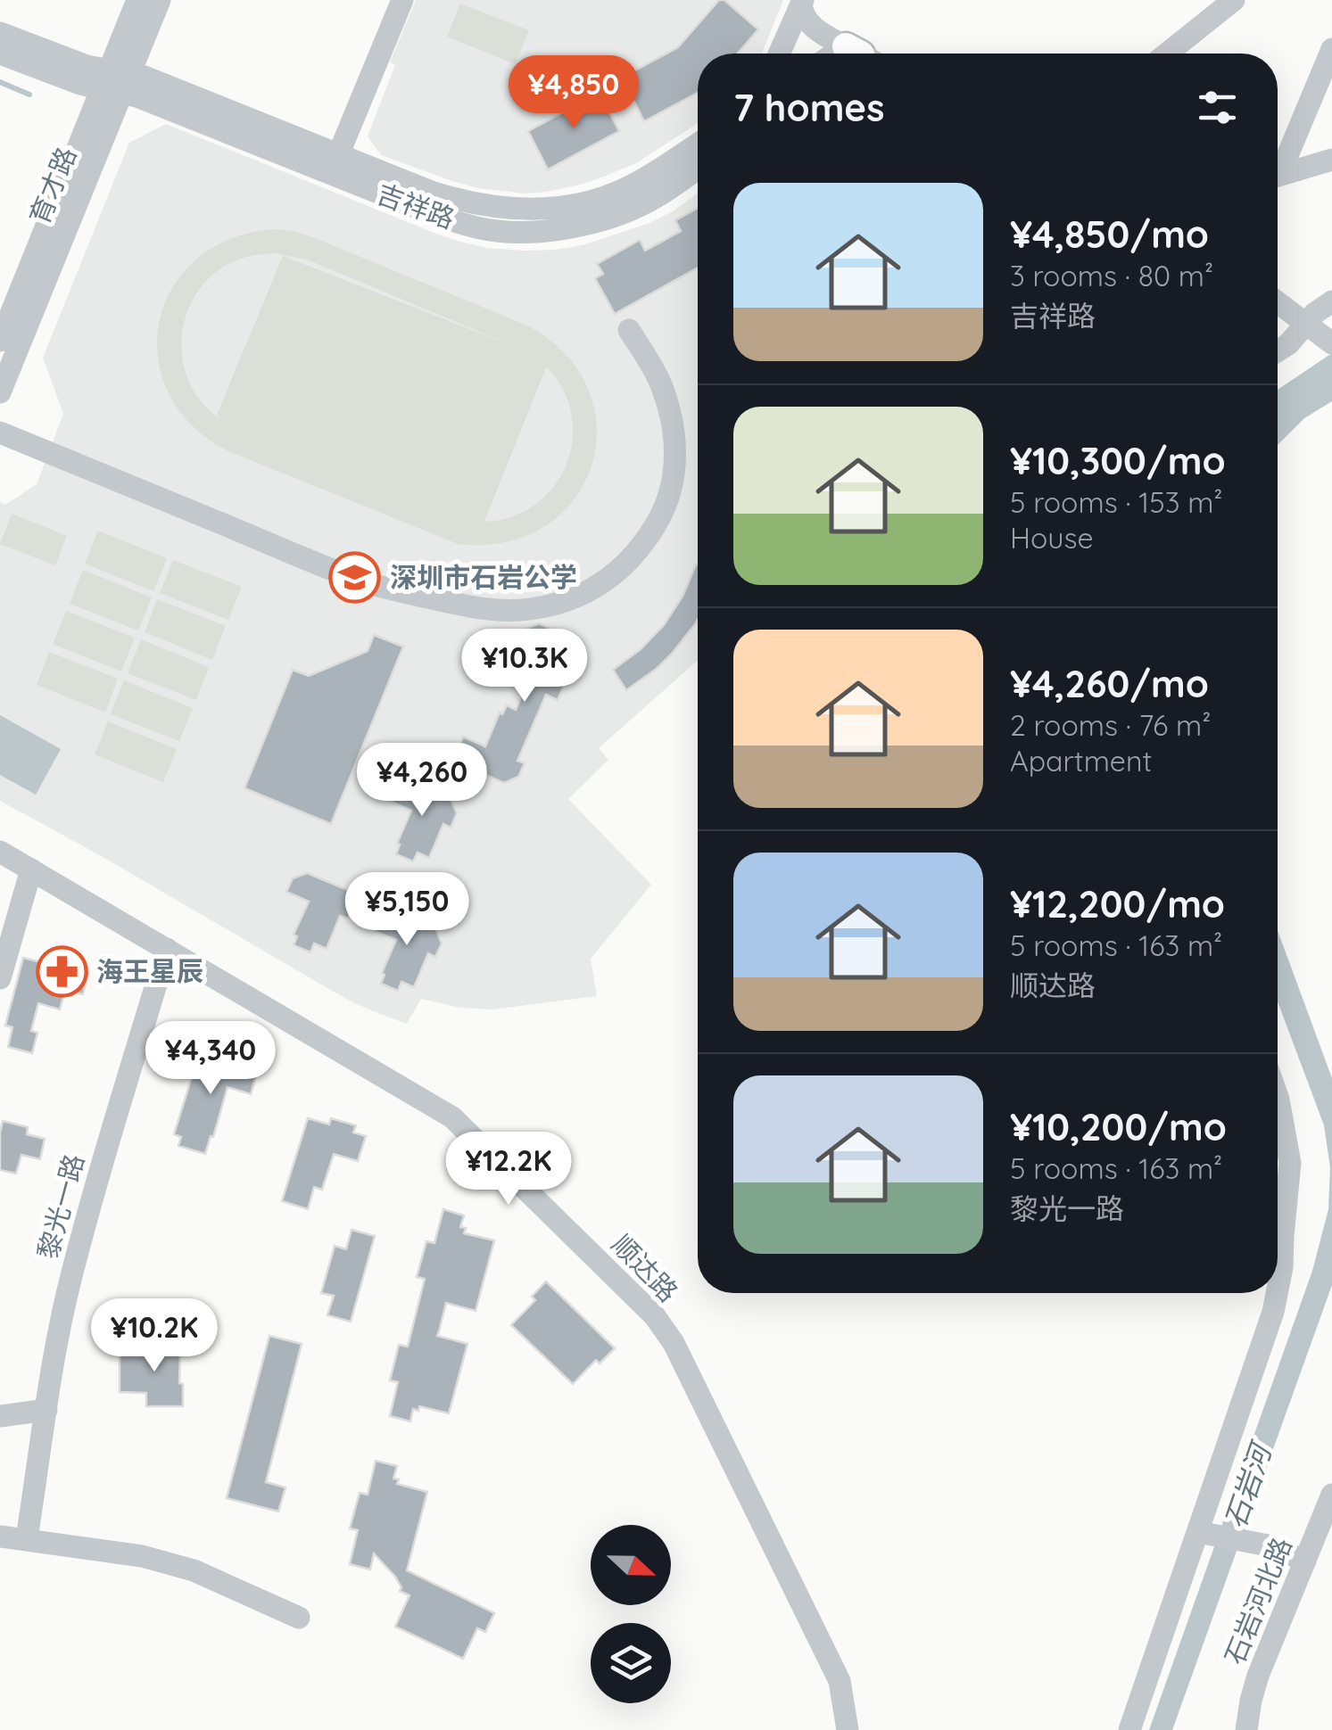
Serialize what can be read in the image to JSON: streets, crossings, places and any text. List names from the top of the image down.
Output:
{
  "streets": {
    "street": [
      "育才路",
      "吉祥路",
      "黎光一路",
      "顺达路",
      "石岩河北路"
    ]
  },
  "crossings": [
    ["育才路", "吉祥路"],
    ["黎光一路", "顺达路"]
  ],
  "water": ["石岩河"],
  "places": {
    "school or university": ["深圳市石岩公学"],
    "pharmacy": ["海王星辰"]
  },
  "north": "right",
  "page": {
    "heading": "7 homes",
    "price": [
      "¥4,850",
      "¥10.3K",
      "¥4,260",
      "¥5,150",
      "¥4,340",
      "¥12.2K",
      "¥10.2K"
    ],
    "list": [
      {
        "name": "¥4,850/mo",
        "note": "3 rooms · 80 m² · 吉祥路"
      },
      {
        "name": "¥10,300/mo",
        "note": "5 rooms · 153 m² · House"
      },
      {
        "name": "¥4,260/mo",
        "note": "2 rooms · 76 m² · Apartment"
      },
      {
        "name": "¥12,200/mo",
        "note": "5 rooms · 163 m² · 顺达路"
      },
      {
        "name": "¥10,200/mo",
        "note": "5 rooms · 163 m² · 黎光一路"
      }
    ]
  }
}
